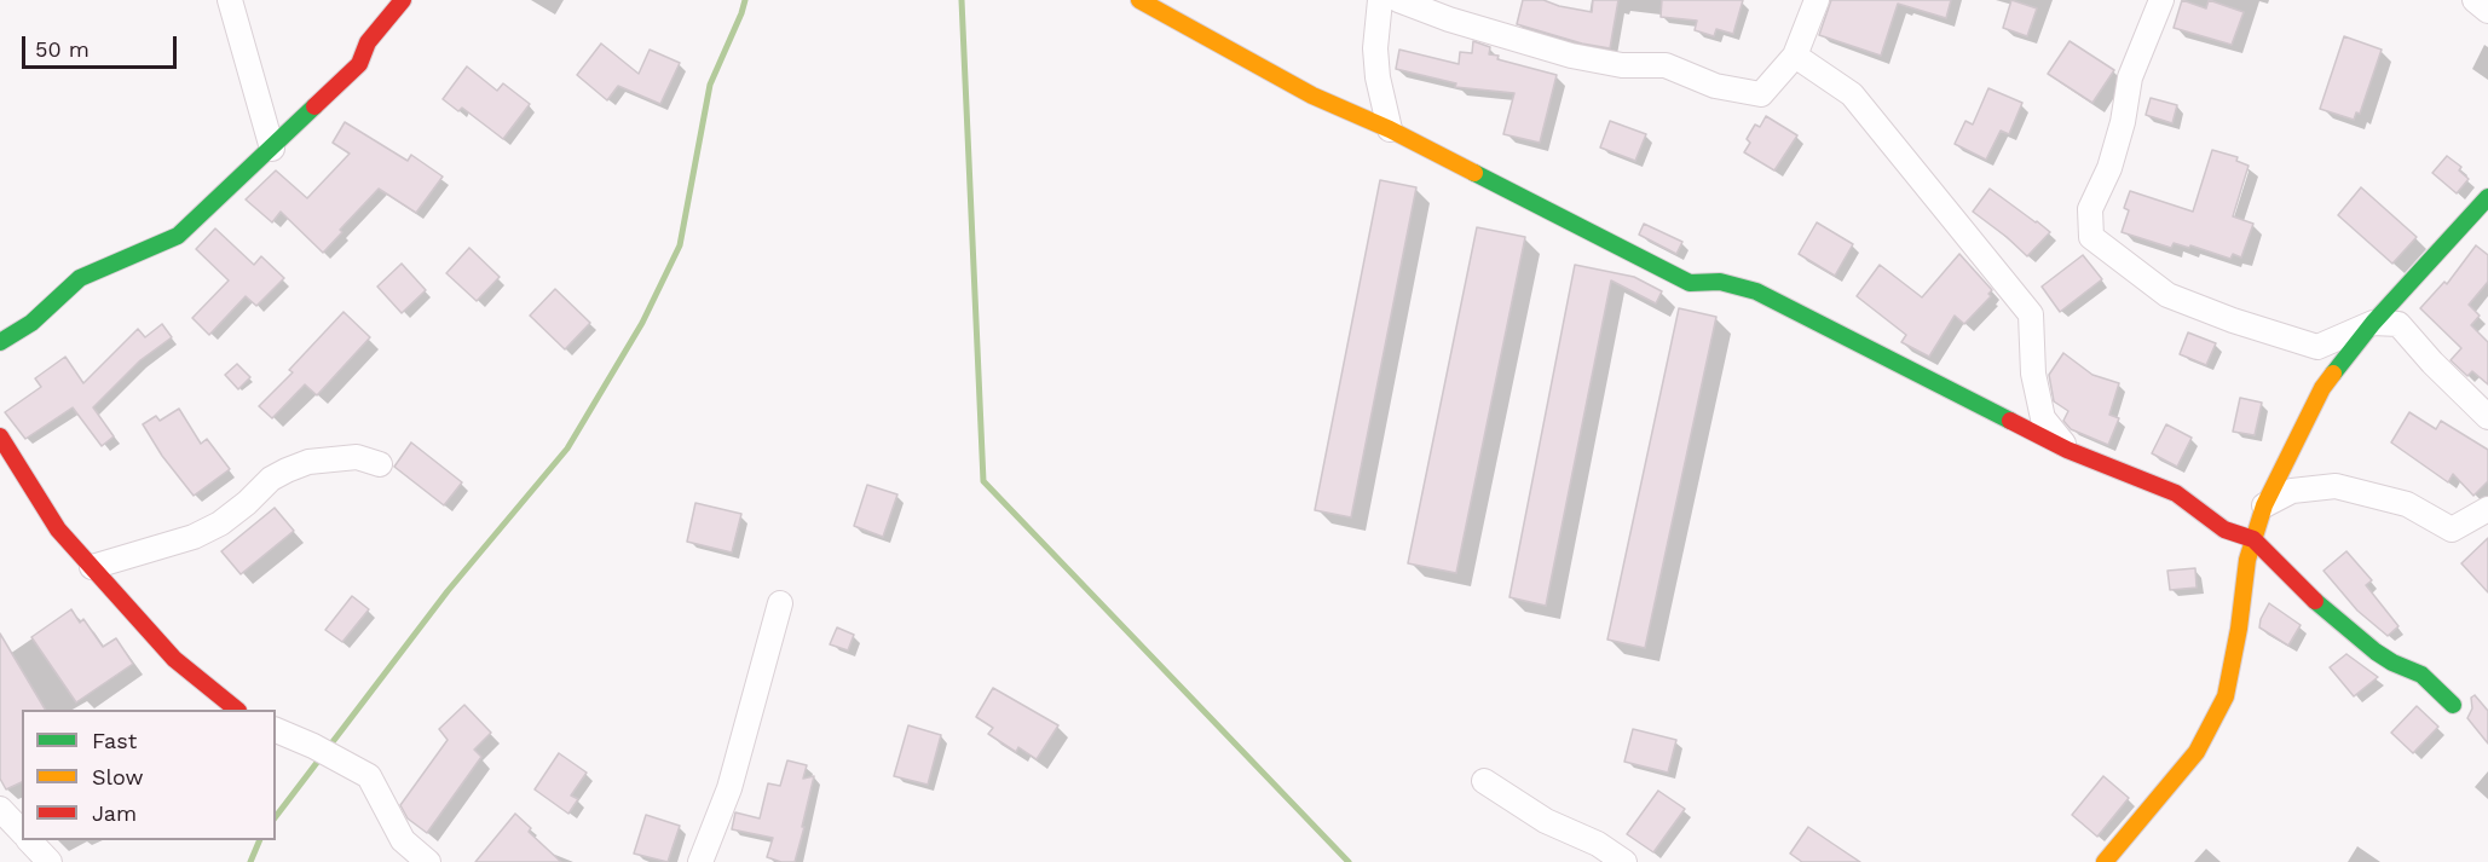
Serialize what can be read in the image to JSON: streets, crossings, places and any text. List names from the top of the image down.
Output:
{
  "legend": ["Fast", "Slow", "Jam"],
  "scale_bar": "50 m"
}
